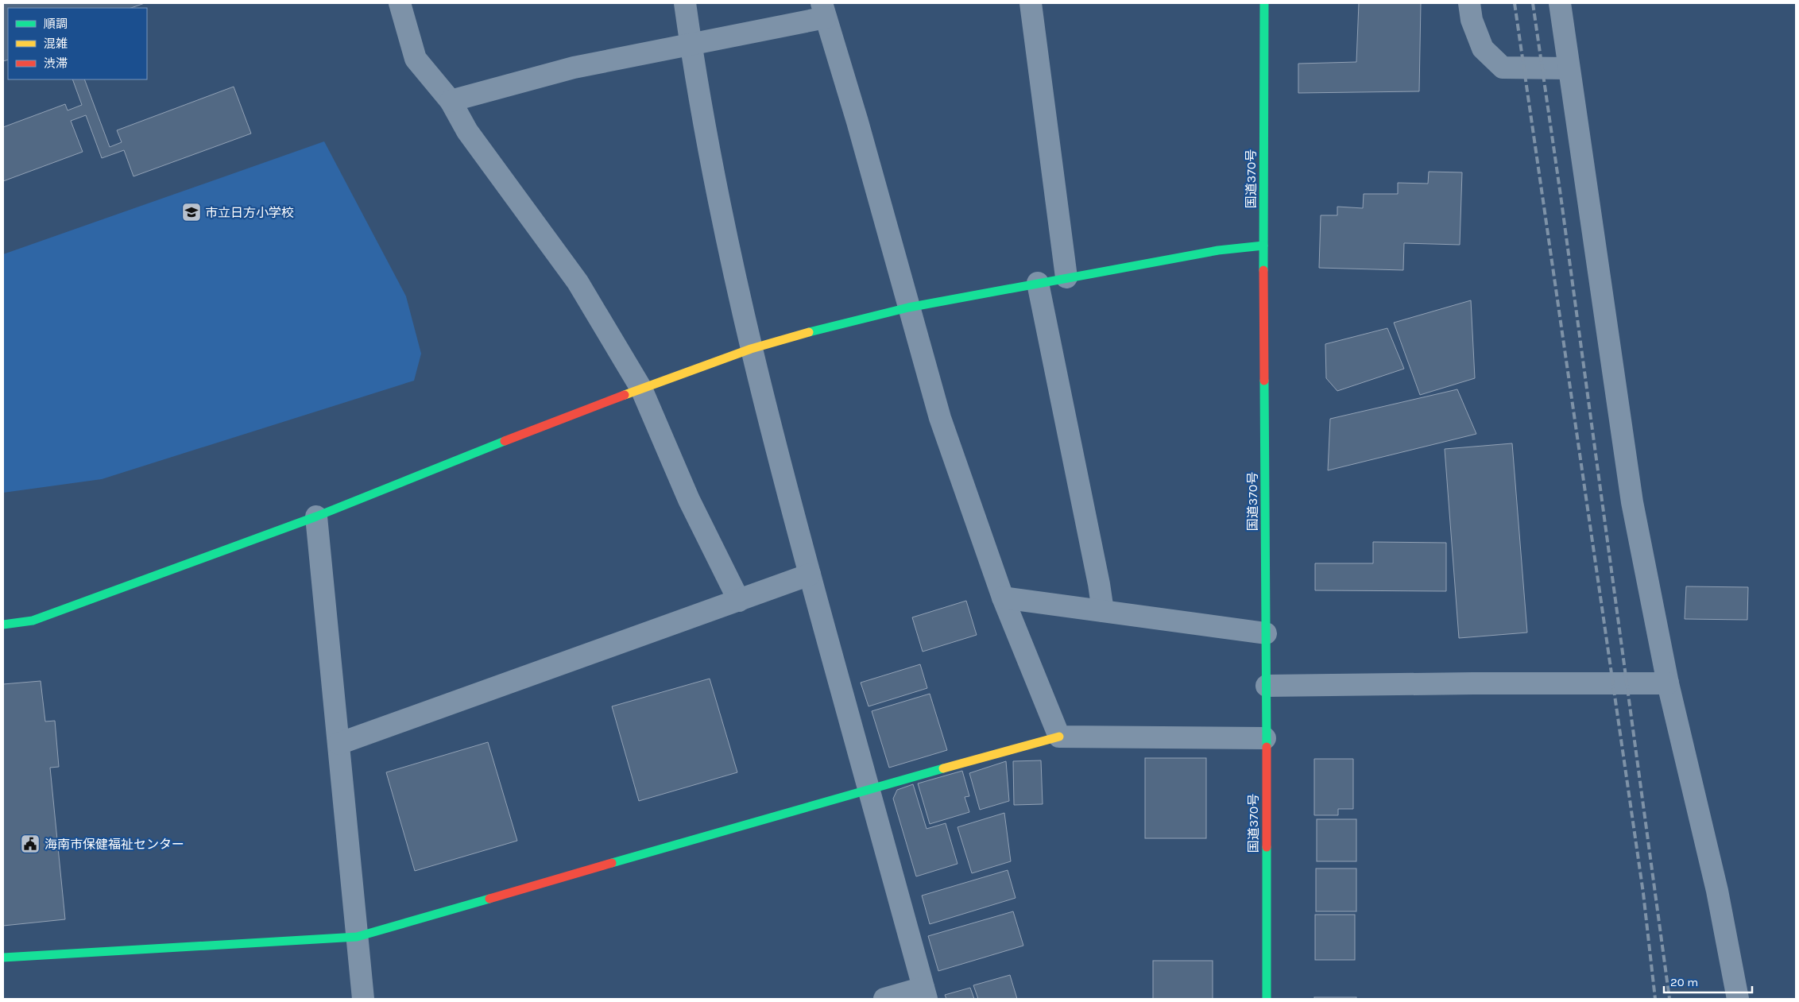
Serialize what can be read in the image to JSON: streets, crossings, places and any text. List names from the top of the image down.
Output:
{
  "streets": {
    "main road": ["国道370号"]
  },
  "places": {
    "school or university": ["市立日方小学校"],
    "public building": ["海南市保健福祉センター"]
  },
  "legend": ["順調", "混雑", "渋滞"],
  "scale_bar": "20 m"
}
